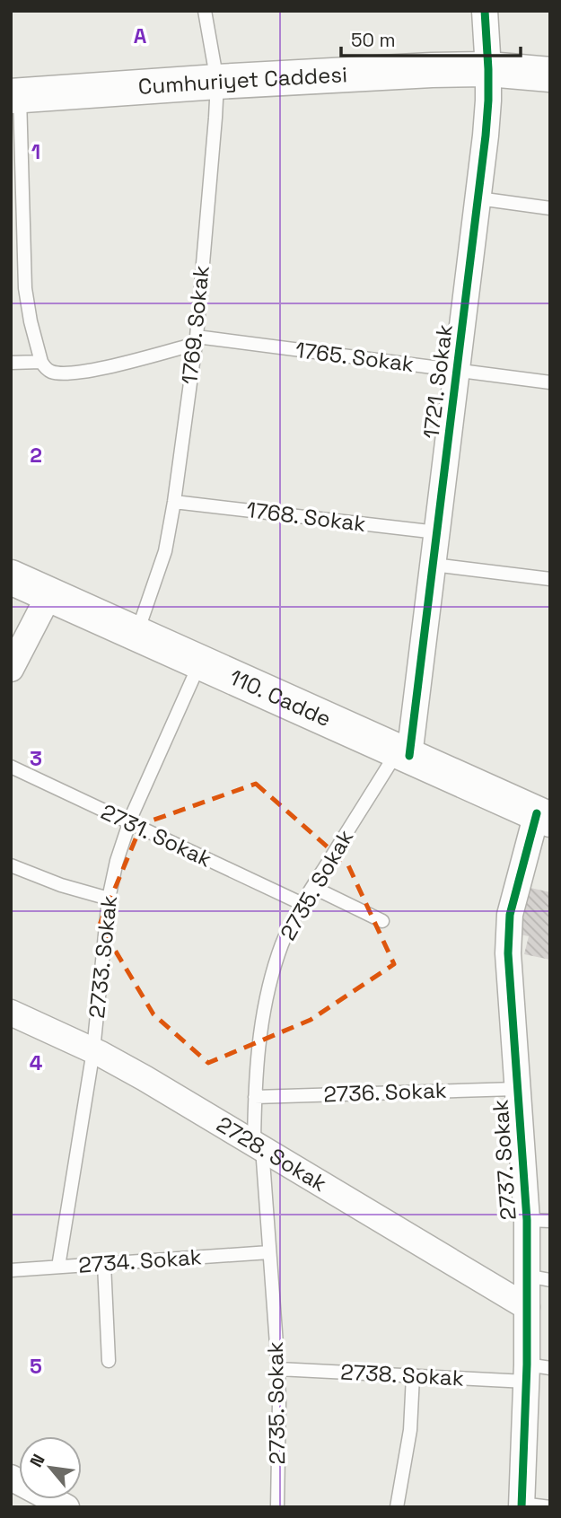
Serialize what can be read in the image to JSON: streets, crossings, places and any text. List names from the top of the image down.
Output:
{
  "streets": {
    "street": [
      "Cumhuriyet Caddesi",
      "1721. Sokak",
      "110. Cadde",
      "2728. Sokak",
      "2737. Sokak"
    ],
    "lane": [
      "1769. Sokak",
      "1765. Sokak",
      "1768. Sokak",
      "2731. Sokak",
      "2735. Sokak",
      "2733. Sokak",
      "2736. Sokak",
      "2734. Sokak",
      "2738. Sokak"
    ]
  },
  "crossings": [
    ["Cumhuriyet Caddesi", "1769. Sokak"],
    ["Cumhuriyet Caddesi", "1721. Sokak"],
    ["1769. Sokak", "1765. Sokak"],
    ["1769. Sokak", "1768. Sokak"],
    ["1769. Sokak", "110. Cadde"],
    ["1765. Sokak", "1721. Sokak"],
    ["1721. Sokak", "1768. Sokak"],
    ["1721. Sokak", "110. Cadde"],
    ["1721. Sokak", "2735. Sokak"],
    ["110. Cadde", "2735. Sokak"],
    ["110. Cadde", "2733. Sokak"],
    ["110. Cadde", "2737. Sokak"],
    ["2731. Sokak", "2735. Sokak"],
    ["2731. Sokak", "2733. Sokak"],
    ["2735. Sokak", "2736. Sokak"],
    ["2735. Sokak", "2728. Sokak"],
    ["2735. Sokak", "2734. Sokak"],
    ["2735. Sokak", "2738. Sokak"],
    ["2733. Sokak", "2728. Sokak"],
    ["2733. Sokak", "2734. Sokak"],
    ["2736. Sokak", "2737. Sokak"],
    ["2728. Sokak", "2737. Sokak"],
    ["2737. Sokak", "2738. Sokak"]
  ],
  "scale_bar": "50 m",
  "north": "top left",
  "grid": {
    "columns": ["A"],
    "rows": [
      "1",
      "2",
      "3",
      "4",
      "5"
    ]
  }
}
